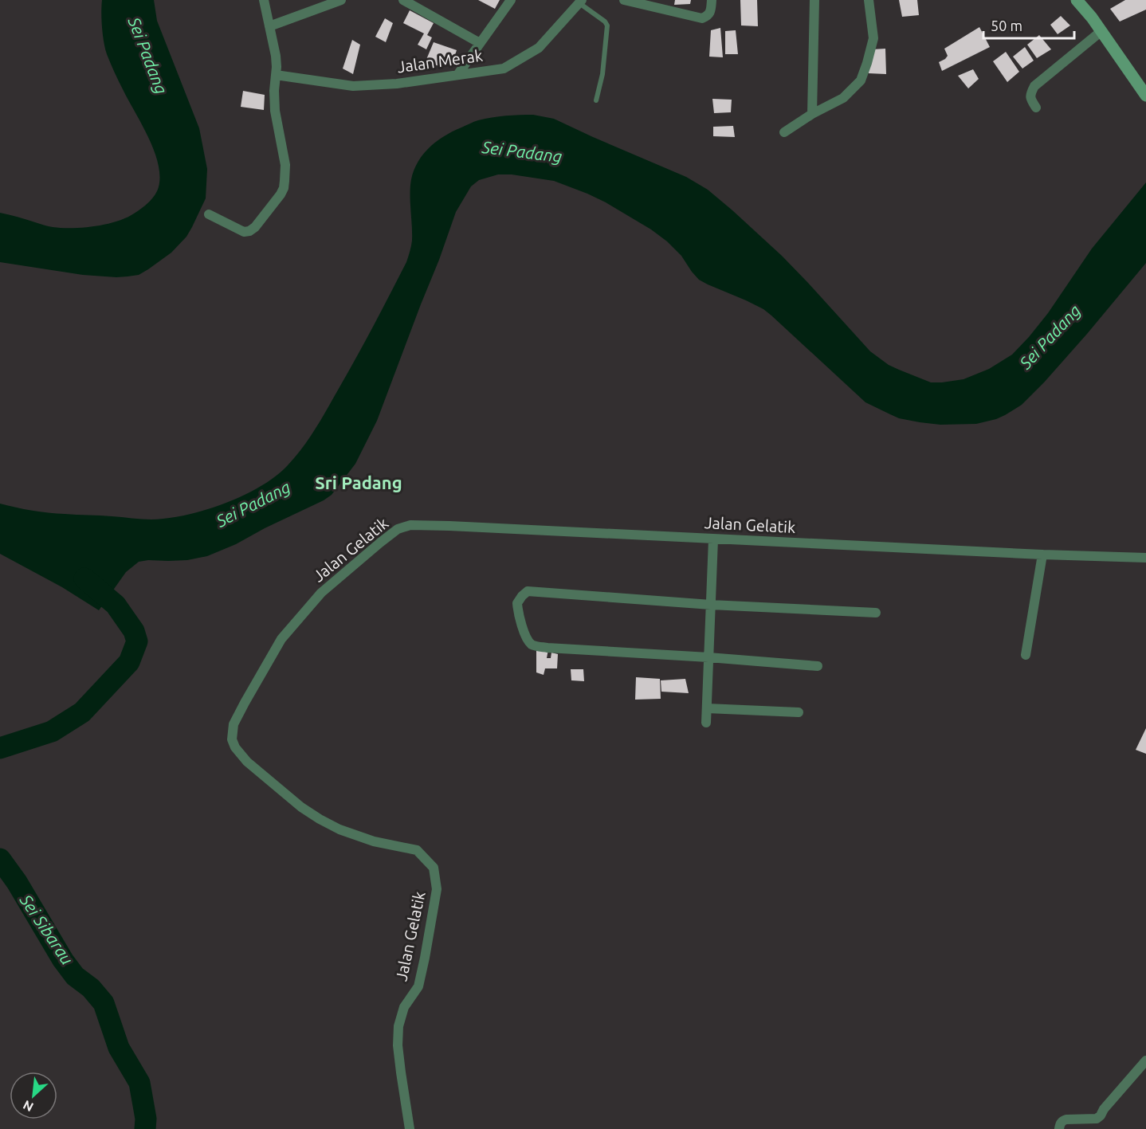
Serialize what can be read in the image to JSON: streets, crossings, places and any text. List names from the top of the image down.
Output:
{
  "streets": {
    "street": ["Jalan Merak", "Jalan Gelatik"]
  },
  "districts": ["Sri Padang"],
  "water": ["Sei Padang", "Sei Sibarau"],
  "scale_bar": "50 m",
  "north": "bottom left"
}
